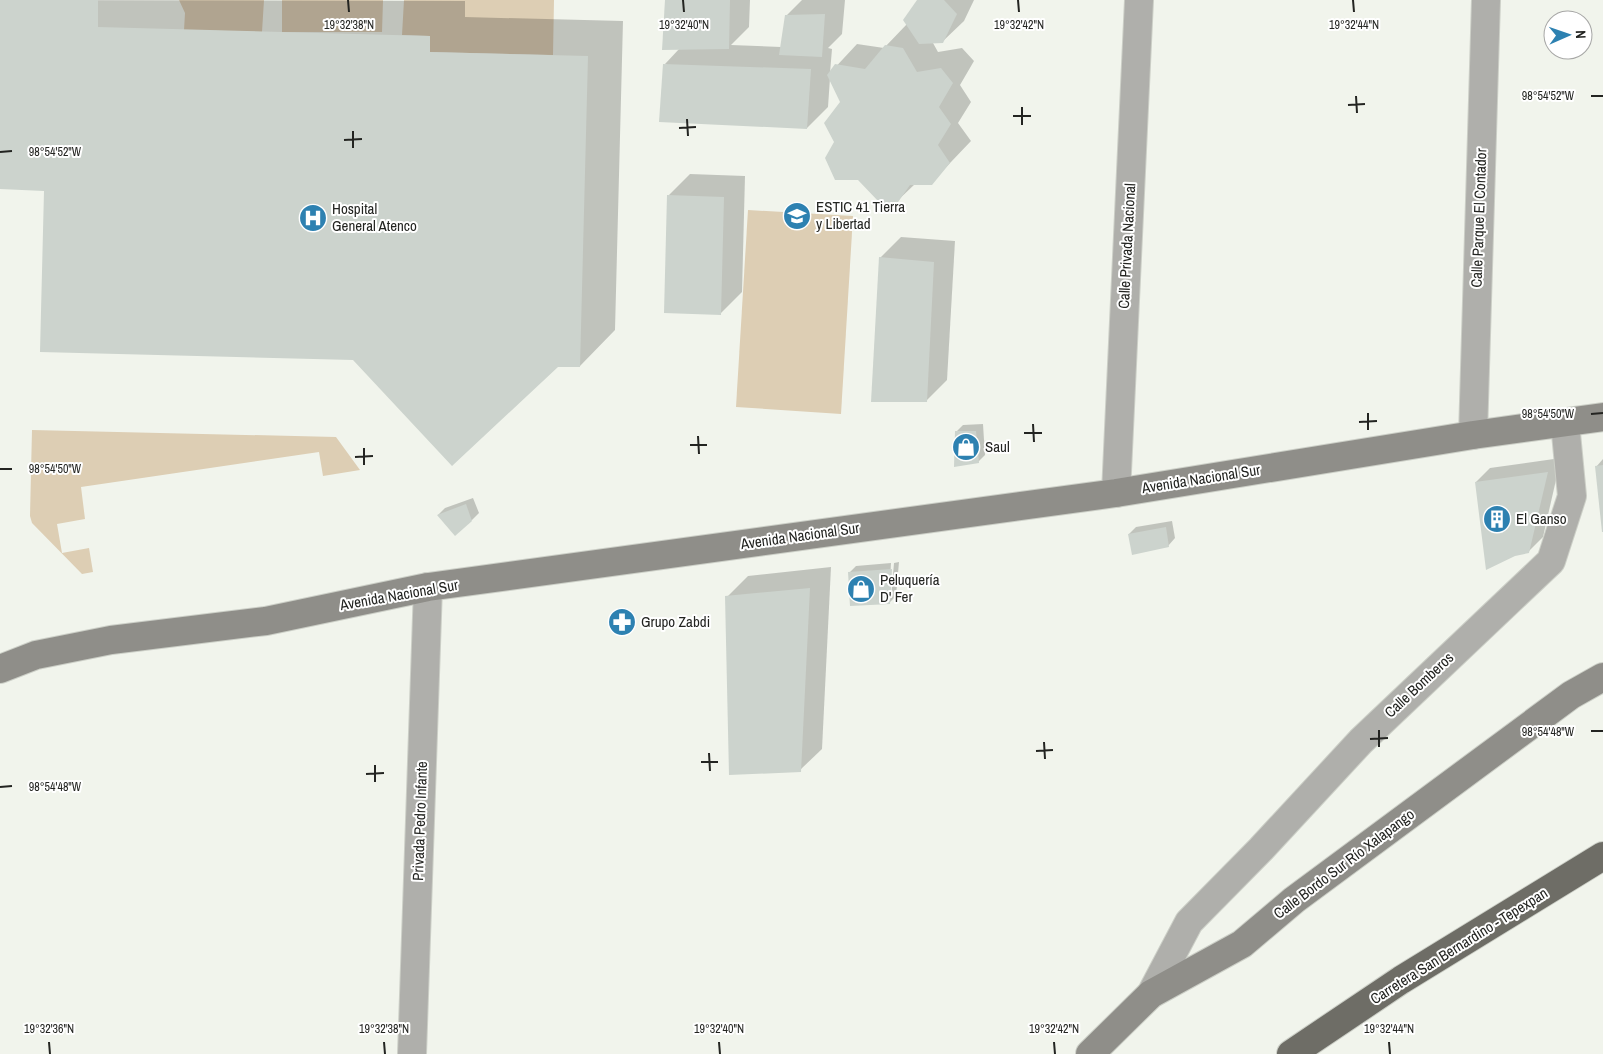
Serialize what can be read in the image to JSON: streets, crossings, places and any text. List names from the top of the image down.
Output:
{
  "streets": {
    "highway": ["Carretera San Bernardino - Tepexpan"],
    "main road": ["Avenida Nacional Sur", "Calle Bordo Sur Río Xalapango"],
    "street": [
      "Calle Parque El Contador",
      "Calle Privada Nacional",
      "Calle Bomberos",
      "Privada Pedro Infante"
    ]
  },
  "crossings": [
    ["Calle Parque El Contador", "Avenida Nacional Sur"],
    ["Calle Privada Nacional", "Avenida Nacional Sur"],
    ["Avenida Nacional Sur", "Calle Bomberos"],
    ["Avenida Nacional Sur", "Privada Pedro Infante"],
    ["Calle Bomberos", "Calle Bordo Sur Río Xalapango"]
  ],
  "places": {
    "school or university": ["ESTIC 41 Tierra y Libertad"],
    "hospital": ["Hospital General Atenco"],
    "shop": ["Saul", "Peluquería D' Fer"],
    "building": ["El Ganso"],
    "pharmacy": ["Grupo Zabdi"]
  },
  "north": "right",
  "coordinates": [
    "19°32'38\"N",
    "19°32'40\"N",
    "19°32'42\"N",
    "19°32'44\"N",
    "98°54'52\"W",
    "98°54'50\"W",
    "98°54'48\"W",
    "19°32'36\"N"
  ]
}
